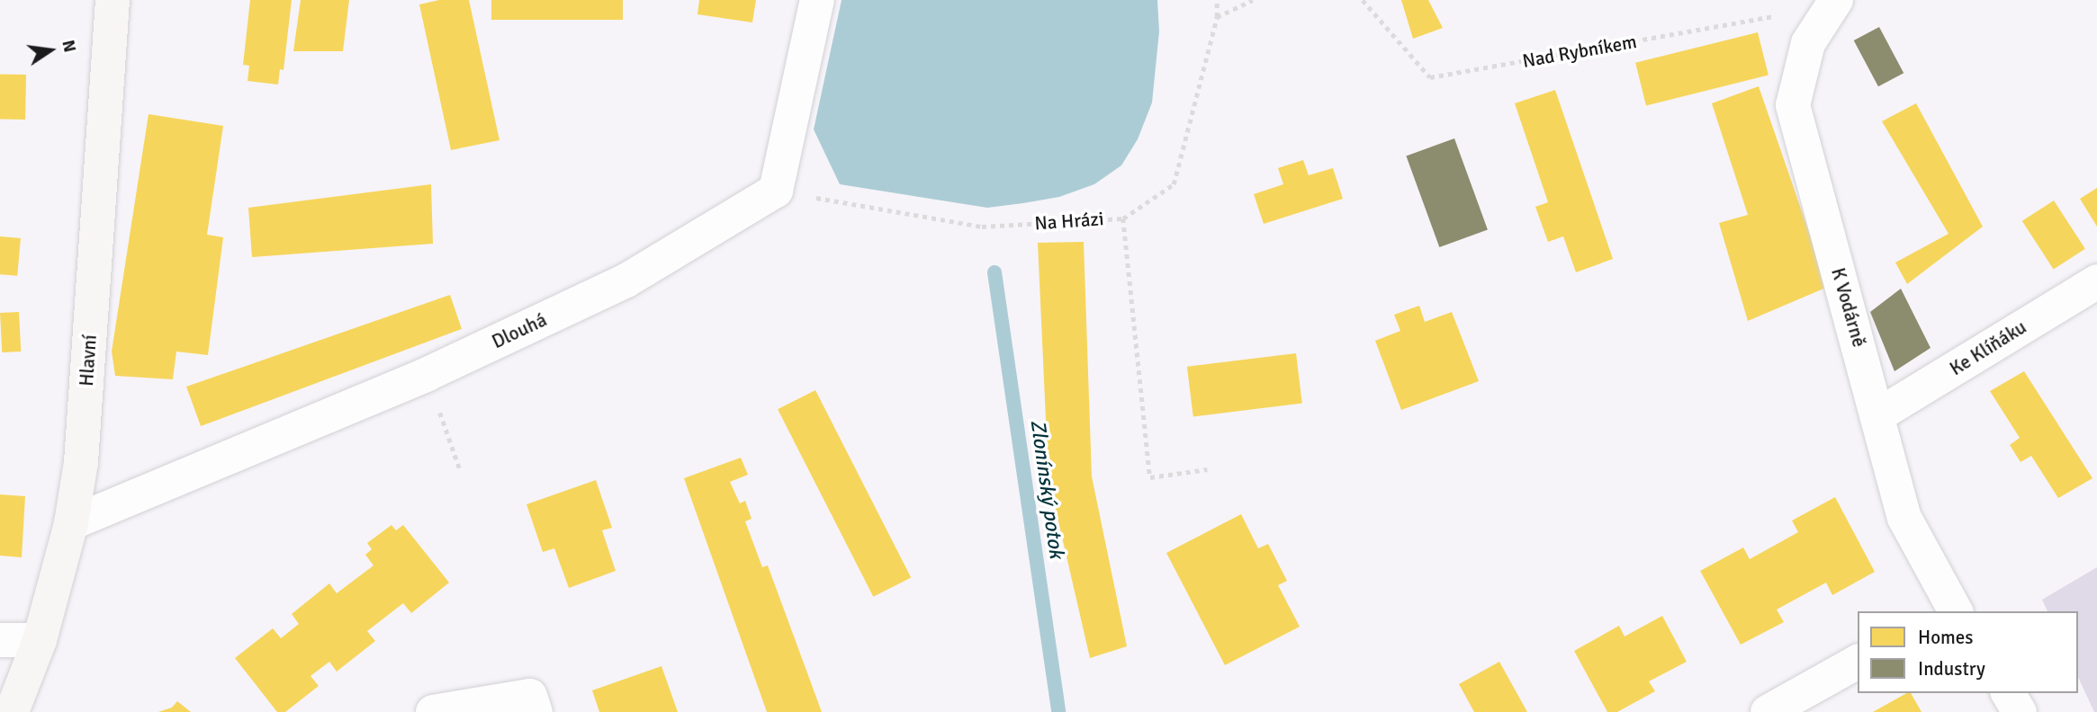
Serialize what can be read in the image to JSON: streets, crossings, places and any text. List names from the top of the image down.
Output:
{
  "streets": {
    "street": [
      "K Vodárně",
      "Dlouhá",
      "Ke Klíňáku",
      "Hlavní"
    ],
    "path": ["Nad Rybníkem", "Na Hrázi"]
  },
  "crossings": [
    ["Nad Rybníkem", "K Vodárně"],
    ["Na Hrázi", "Dlouhá"],
    ["K Vodárně", "Ke Klíňáku"],
    ["Dlouhá", "Hlavní"]
  ],
  "water": ["Zlonínský potok"],
  "legend": ["Homes", "Industry"],
  "north": "right"
}
